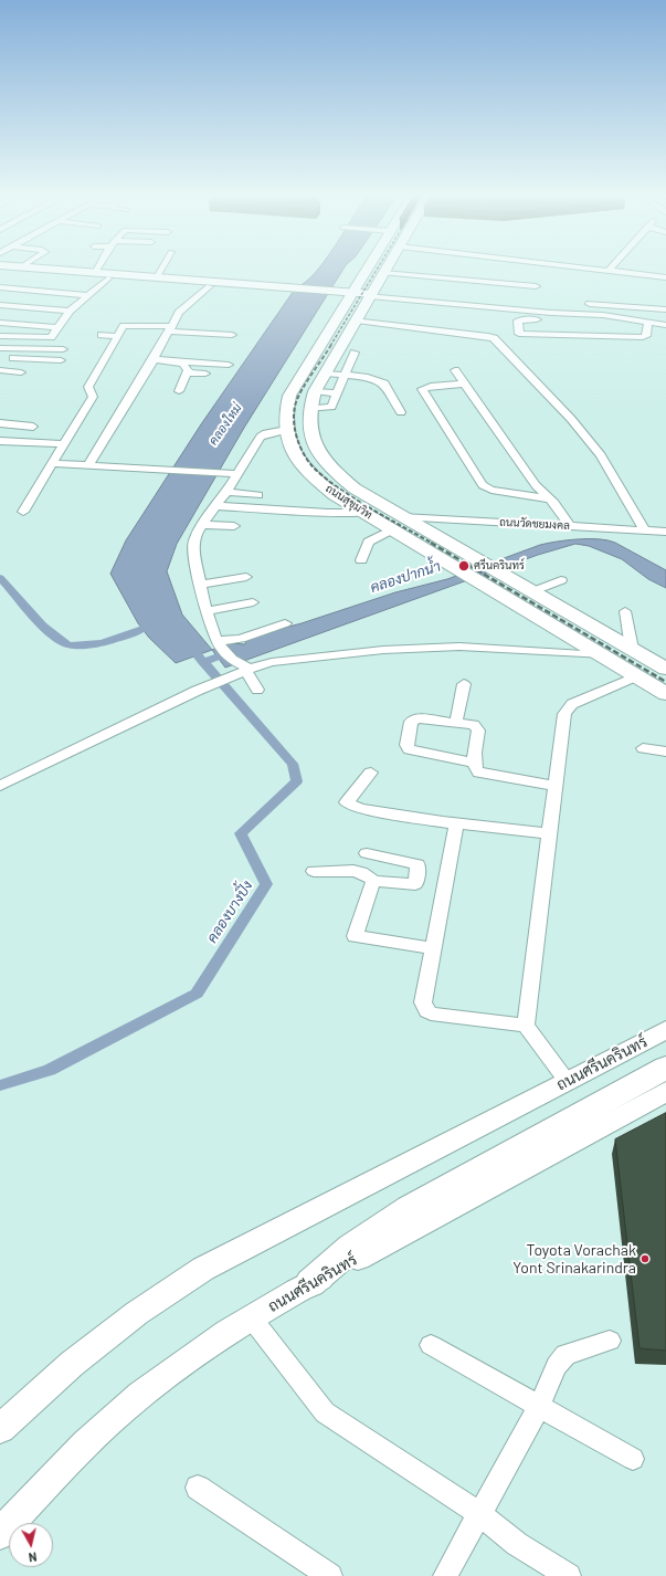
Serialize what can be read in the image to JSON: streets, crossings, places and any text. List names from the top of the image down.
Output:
{
  "streets": {
    "highway": ["ถนนสุขุมวิท"],
    "main road": ["ถนนศรีนครินทร์"],
    "street": ["ถนนวัดชยมงคล"]
  },
  "crossings": [
    ["ถนนสุขุมวิท", "ถนนวัดชยมงคล"]
  ],
  "water": ["คลองใหม่", "คลองปากน้ำ", "คลองบางปิ้ง"],
  "places": ["ศรีนครินทร์", "Toyota Vorachak Yont Srinakarindra"],
  "north": "bottom"
}
